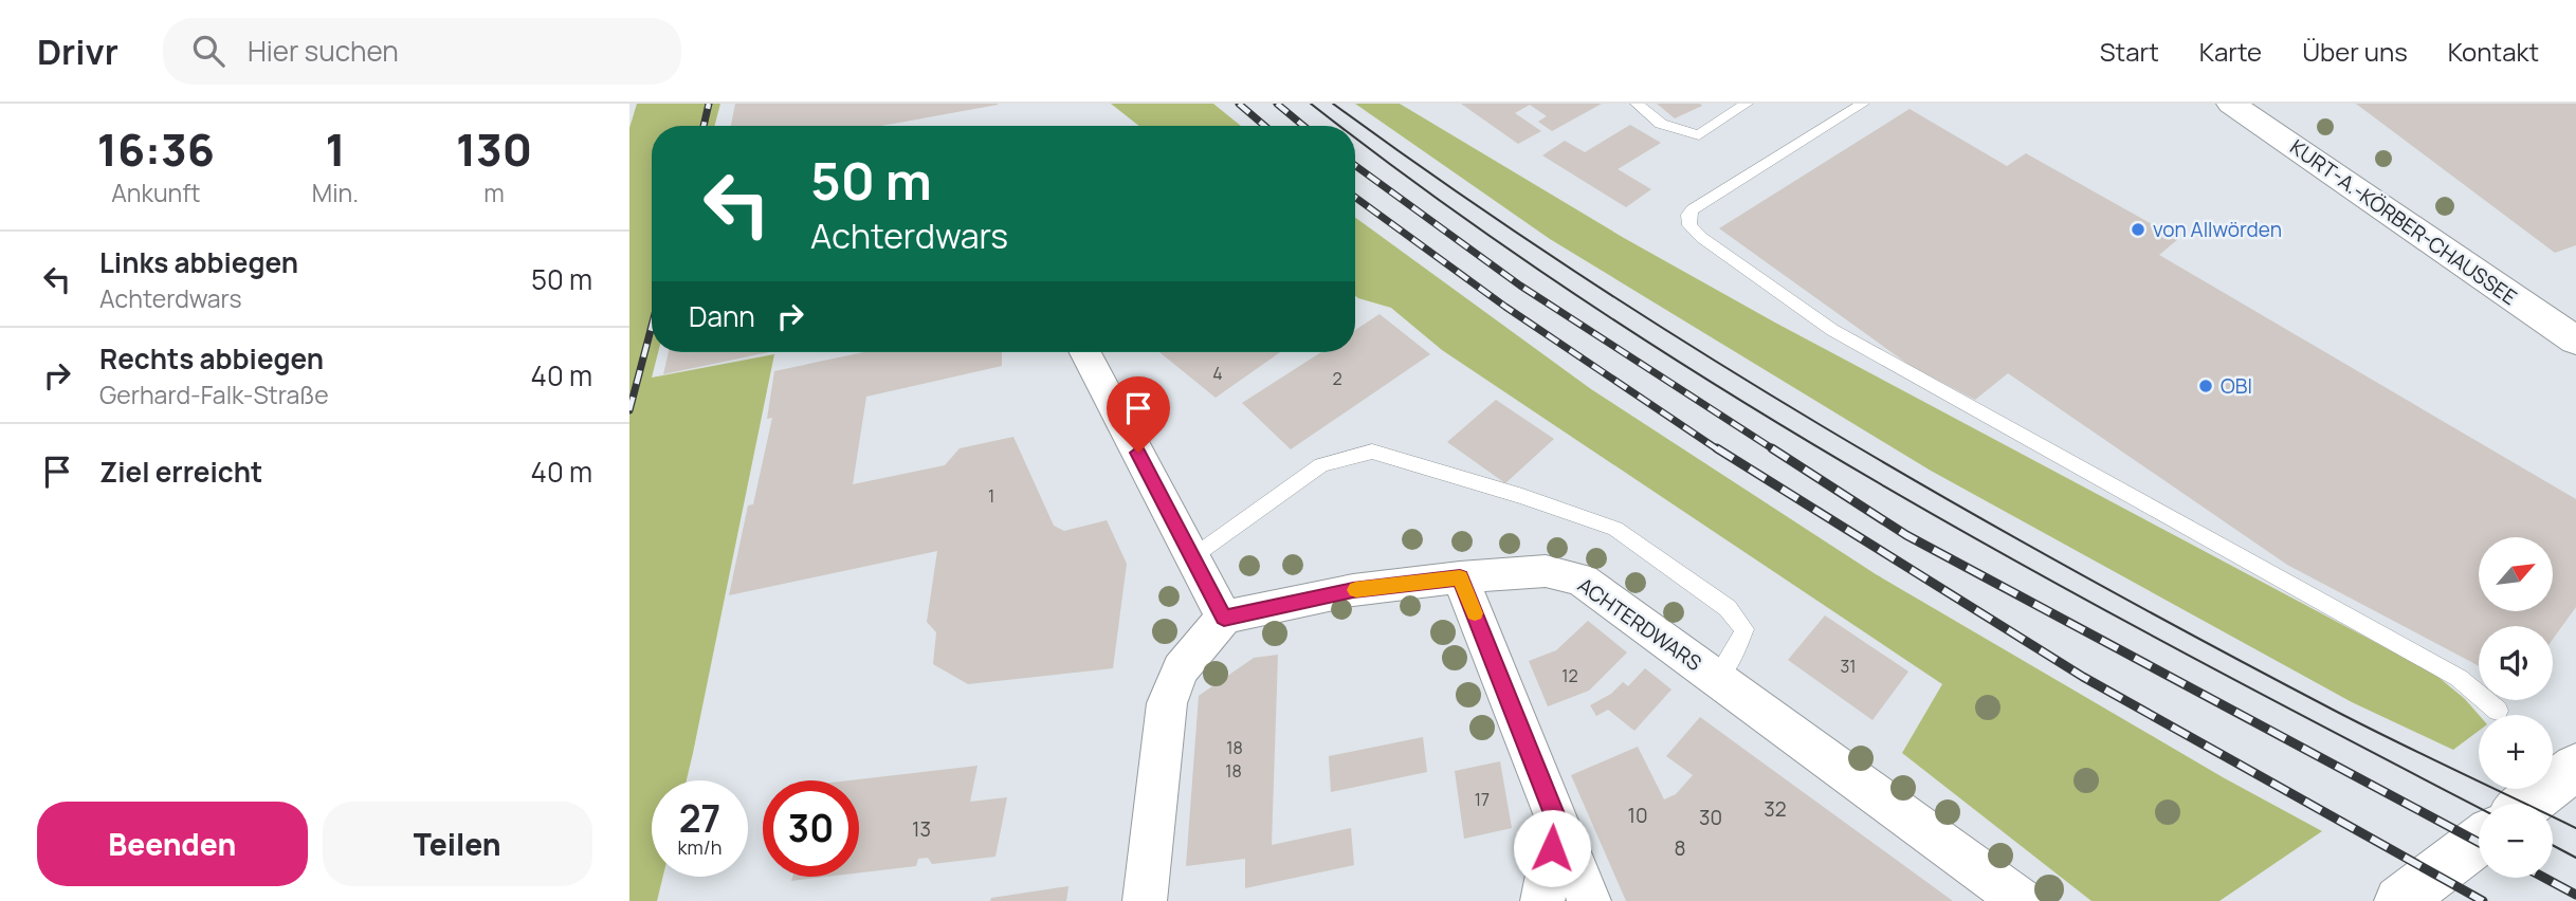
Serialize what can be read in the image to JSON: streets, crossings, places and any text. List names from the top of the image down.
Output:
{
  "streets": {
    "main road": ["KURT-A.-KÖRBER-CHAUSSEE"],
    "street": ["ACHTERDWARS"]
  },
  "places": ["von Allwörden", "OBI"],
  "house_numbers": [
    "4",
    "2",
    "1",
    "31",
    "12",
    "18",
    "18",
    "17",
    "32",
    "10",
    "30",
    "13",
    "8"
  ],
  "north": "top right",
  "page": {
    "header": "Drivr",
    "search": "Hier suchen",
    "nav": [
      "Start",
      "Karte",
      "Über uns",
      "Kontakt"
    ],
    "eta": [
      "16:36",
      "Ankunft",
      "1",
      "Min.",
      "130",
      "m"
    ],
    "turn": ["50 m", "Achterdwars"],
    "list": [
      {
        "name": "Links abbiegen",
        "note": "Achterdwars",
        "value": "50 m"
      },
      {
        "name": "Rechts abbiegen",
        "note": "Gerhard-Falk-Straße",
        "value": "40 m"
      },
      {
        "name": "Ziel erreicht",
        "value": "40 m"
      }
    ],
    "then": "Dann",
    "map_buttons": ["+", "−"],
    "speed": "27 km/h",
    "limit": "30",
    "buttons": ["Beenden", "Teilen"]
  }
}
